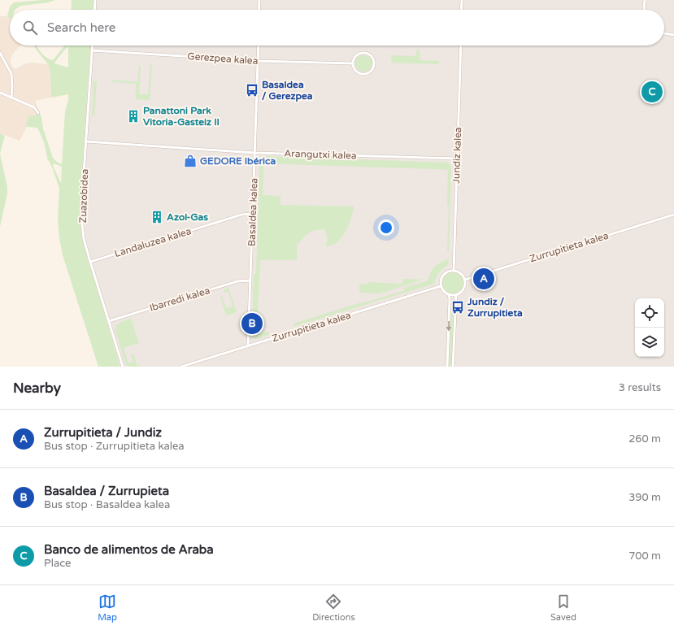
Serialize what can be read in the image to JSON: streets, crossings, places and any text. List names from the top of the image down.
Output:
{
  "streets": {
    "street": [
      "Gerezpea kalea",
      "Arangutxi kalea",
      "Jundiz kalea",
      "Zuazobidea",
      "Basaldea kalea",
      "Landaluzea kalea",
      "Zurrupitieta kalea",
      "Ibarredi kalea"
    ]
  },
  "crossings": [
    ["Gerezpea kalea", "Zuazobidea"],
    ["Gerezpea kalea", "Basaldea kalea"],
    ["Arangutxi kalea", "Jundiz kalea"],
    ["Arangutxi kalea", "Zuazobidea"],
    ["Arangutxi kalea", "Basaldea kalea"],
    ["Jundiz kalea", "Zurrupitieta kalea"],
    ["Zuazobidea", "Landaluzea kalea"],
    ["Zuazobidea", "Ibarredi kalea"],
    ["Basaldea kalea", "Landaluzea kalea"],
    ["Basaldea kalea", "Zurrupitieta kalea"],
    ["Basaldea kalea", "Ibarredi kalea"]
  ],
  "places": {
    "bus stop": ["Basaldea / Gerezpea", "Jundiz / Zurrupitieta"],
    "building": ["Panattoni Park Vitoria-Gasteiz II", "Azol-Gas"],
    "shop": ["GEDORE Ibérica"]
  },
  "page": {
    "search": "Search here",
    "pins": ["C", "A", "B"],
    "heading": ["Nearby", "3 results"],
    "list": [
      {
        "mark": "A",
        "name": "Zurrupitieta / Jundiz",
        "note": "Bus stop · Zurrupitieta kalea",
        "value": "260 m"
      },
      {
        "mark": "B",
        "name": "Basaldea / Zurrupieta",
        "note": "Bus stop · Basaldea kalea",
        "value": "390 m"
      },
      {
        "mark": "C",
        "name": "Banco de alimentos de Araba",
        "note": "Place",
        "value": "700 m"
      }
    ],
    "nav": ["Map", "Directions", "Saved"]
  }
}
